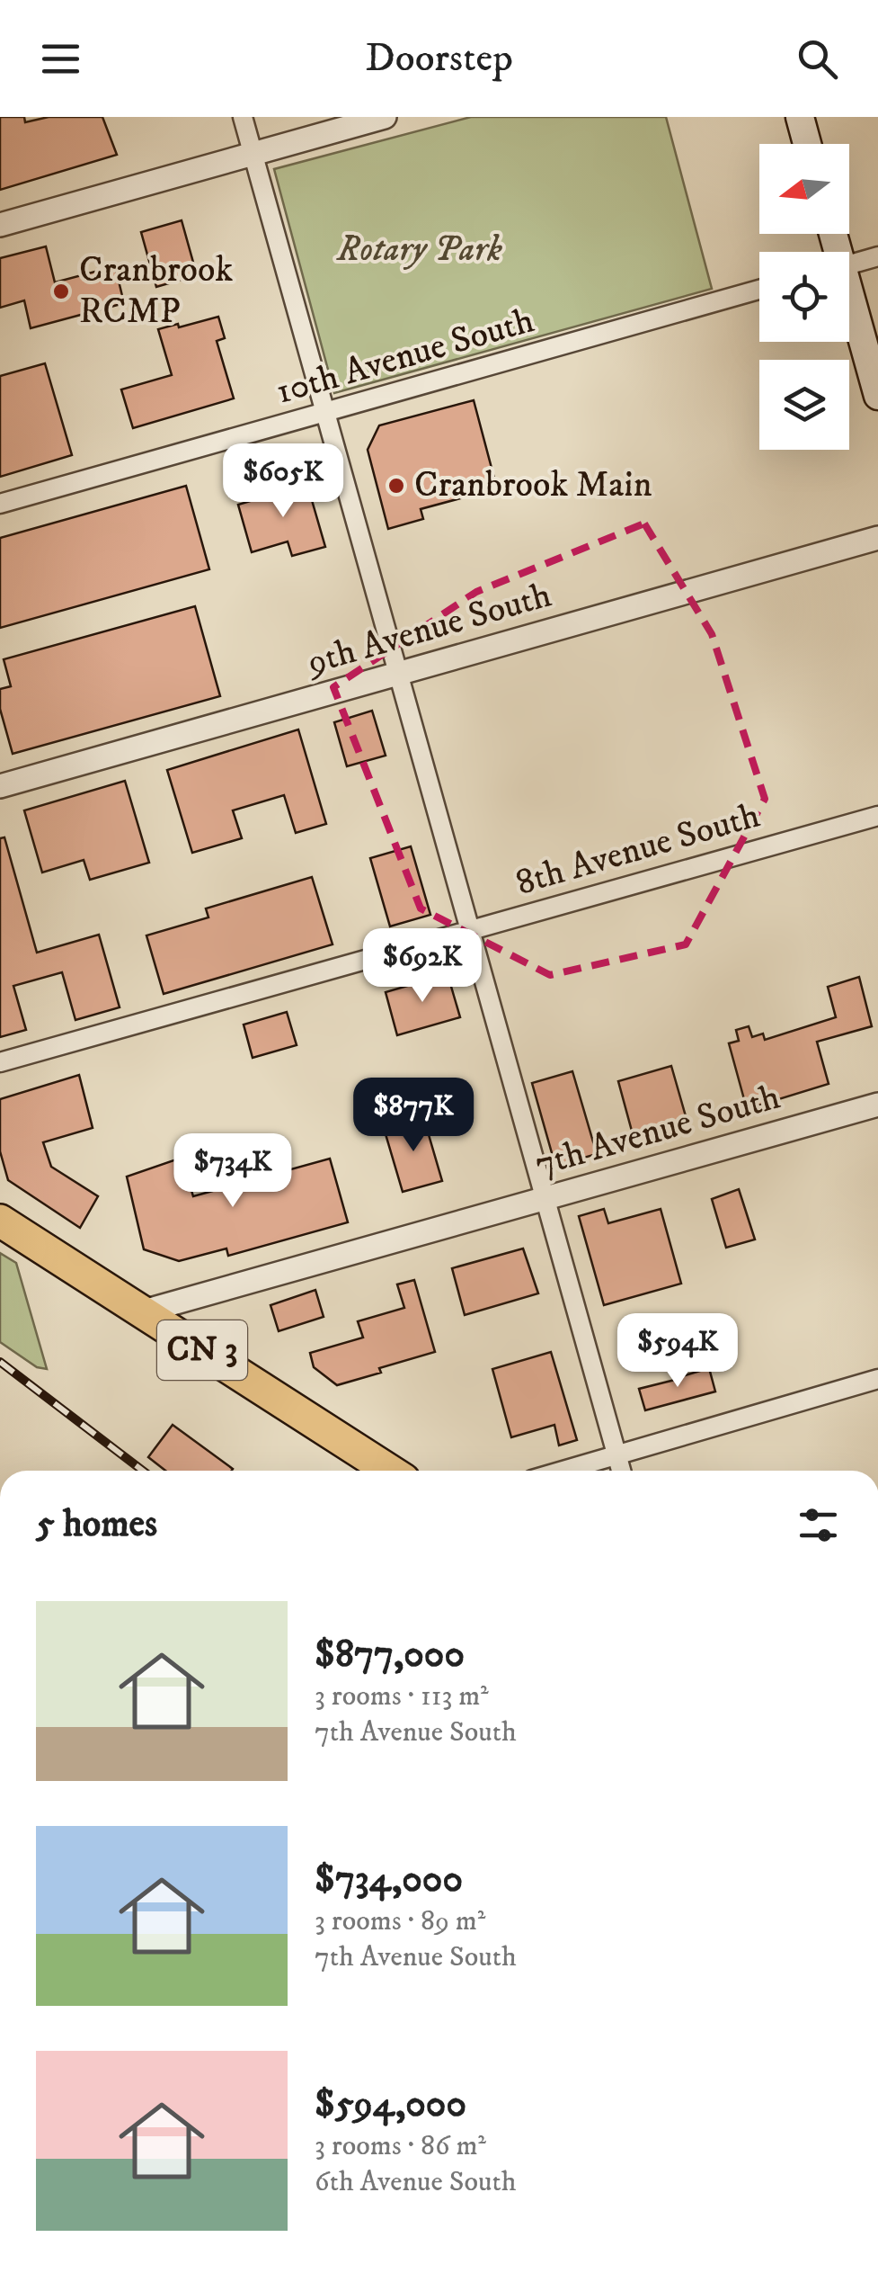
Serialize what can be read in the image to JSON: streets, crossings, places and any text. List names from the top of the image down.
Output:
{
  "streets": {
    "highway": ["CN 3"],
    "street": [
      "10th Avenue South",
      "9th Avenue South",
      "8th Avenue South",
      "7th Avenue South"
    ]
  },
  "crossings": [
    ["7th Avenue South", "CN 3"]
  ],
  "parks": ["Rotary Park"],
  "places": ["Cranbrook RCMP", "Cranbrook Main"],
  "north": "left",
  "page": {
    "header": "Doorstep",
    "price": [
      "$605K",
      "$692K",
      "$877K",
      "$734K",
      "$594K"
    ],
    "heading": "5 homes",
    "list": [
      {
        "name": "$877,000",
        "note": "3 rooms · 113 m² · 7th Avenue South"
      },
      {
        "name": "$734,000",
        "note": "3 rooms · 89 m² · 7th Avenue South"
      },
      {
        "name": "$594,000",
        "note": "3 rooms · 86 m² · 6th Avenue South"
      }
    ]
  }
}
